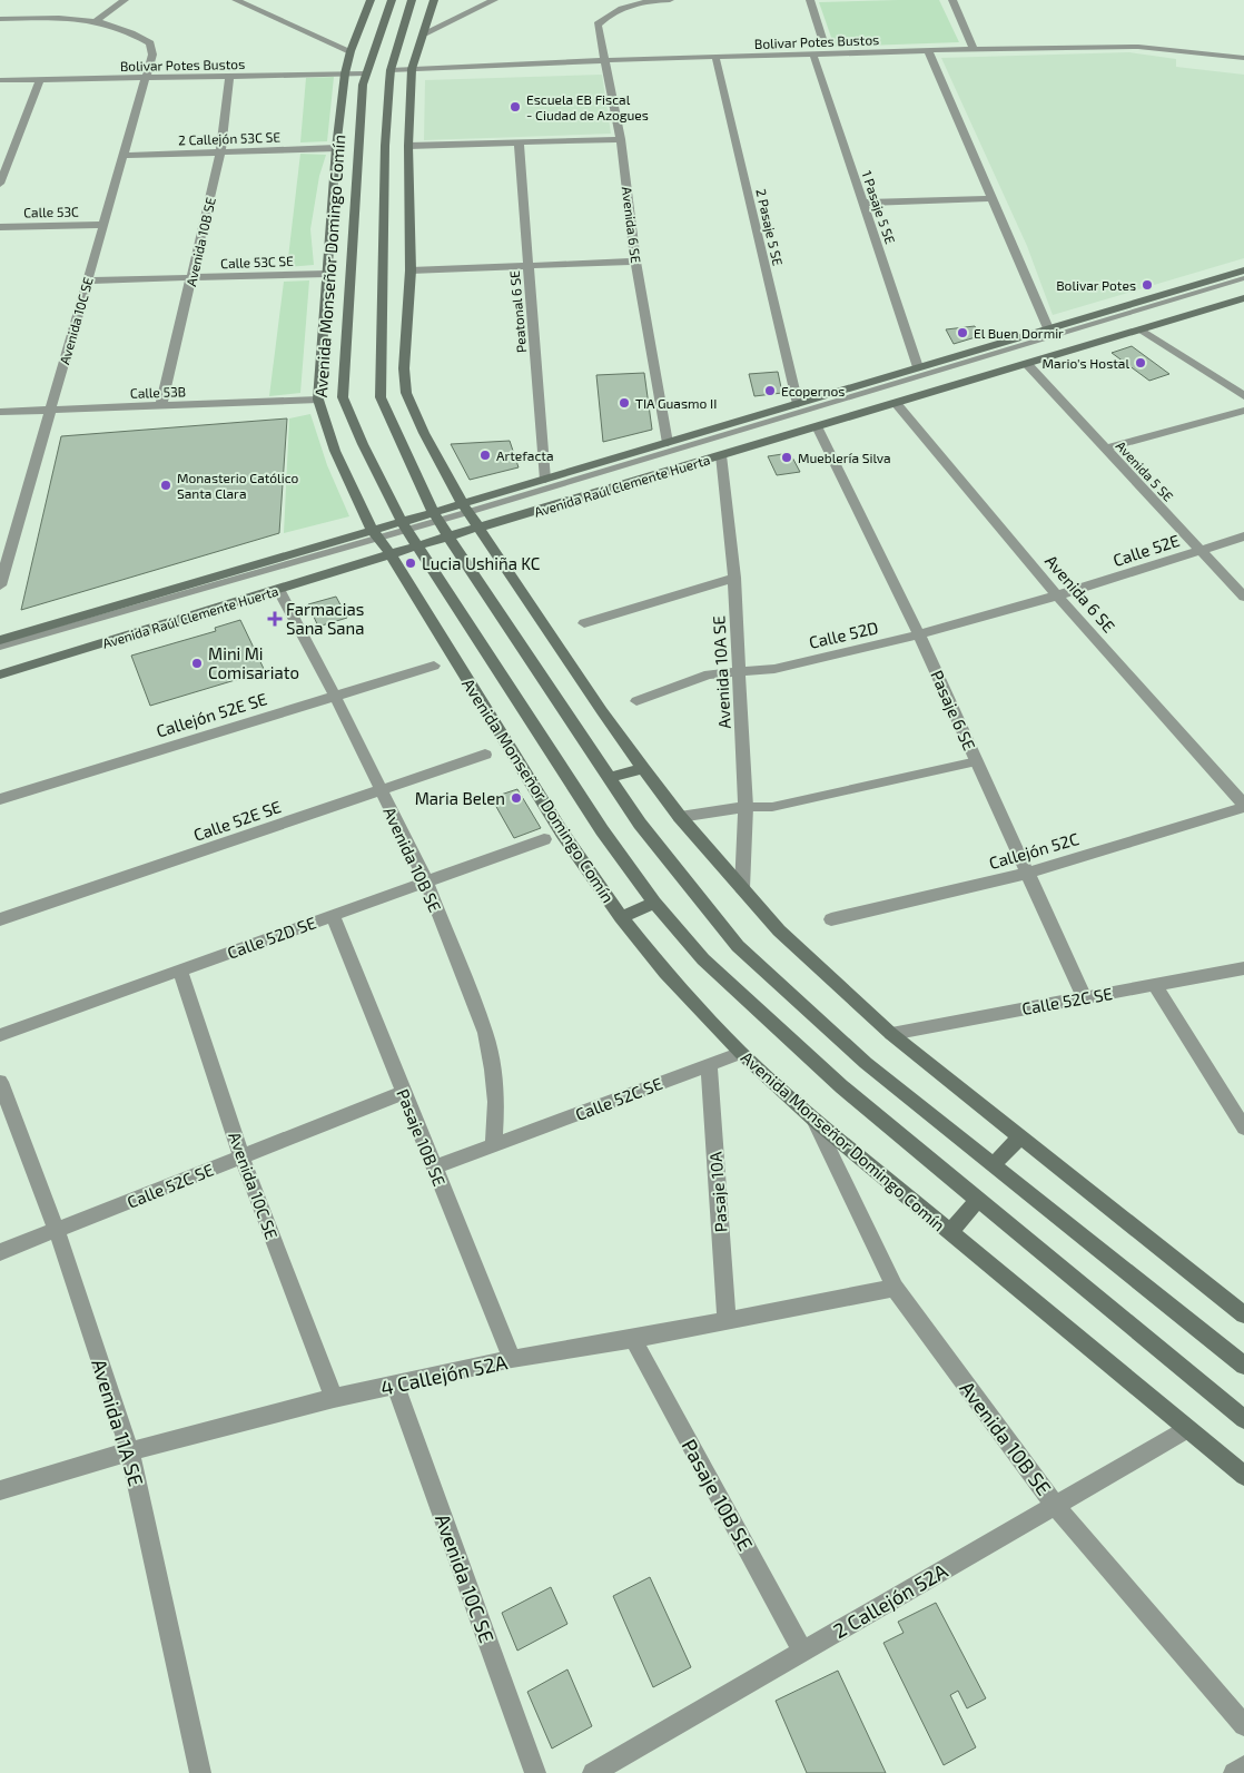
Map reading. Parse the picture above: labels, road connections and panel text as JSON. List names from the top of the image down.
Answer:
{
  "streets": {
    "main road": ["Avenida Monseñor Domingo Comín", "Avenida Raúl Clemente Huerta"],
    "street": [
      "Bolivar Potes Bustos",
      "2 Callejón 53C SE",
      "1 Pasaje 5 SE",
      "Calle 53C",
      "Avenida 6 SE",
      "2 Pasaje 5 SE",
      "Avenida 10B SE",
      "Calle 53C SE",
      "Peatonal 6 SE",
      "Avenida 10C SE",
      "Calle 53B",
      "Avenida 5 SE",
      "Calle 52E",
      "Calle 52D",
      "Avenida 10A SE",
      "Pasaje 6 SE",
      "Callejón 52E SE",
      "Calle 52E SE",
      "Callejón 52C",
      "Calle 52D SE",
      "Calle 52C SE",
      "Pasaje 10B SE",
      "Pasaje 10A",
      "4 Callejón 52A",
      "Avenida 11A SE",
      "2 Callejón 52A"
    ]
  },
  "crossings": [
    ["Bolivar Potes Bustos", "1 Pasaje 5 SE"],
    ["Bolivar Potes Bustos", "Avenida 6 SE"],
    ["Bolivar Potes Bustos", "2 Pasaje 5 SE"],
    ["Bolivar Potes Bustos", "Avenida 10B SE"],
    ["Bolivar Potes Bustos", "Avenida Monseñor Domingo Comín"],
    ["Bolivar Potes Bustos", "Avenida 10C SE"],
    ["2 Callejón 53C SE", "Avenida 10B SE"],
    ["2 Callejón 53C SE", "Avenida Monseñor Domingo Comín"],
    ["2 Callejón 53C SE", "Avenida 10C SE"],
    ["1 Pasaje 5 SE", "Avenida Raúl Clemente Huerta"],
    ["Calle 53C", "Avenida 10C SE"],
    ["Avenida 6 SE", "Avenida Raúl Clemente Huerta"],
    ["Avenida 6 SE", "Calle 52E"],
    ["Avenida 6 SE", "Calle 52D"],
    ["Avenida 6 SE", "Callejón 52C"],
    ["2 Pasaje 5 SE", "Avenida Raúl Clemente Huerta"],
    ["Avenida 10B SE", "Calle 53C SE"],
    ["Avenida 10B SE", "Avenida Monseñor Domingo Comín"],
    ["Avenida 10B SE", "Calle 53B"],
    ["Avenida 10B SE", "Avenida Raúl Clemente Huerta"],
    ["Avenida 10B SE", "Callejón 52E SE"],
    ["Avenida 10B SE", "Calle 52E SE"],
    ["Avenida 10B SE", "Calle 52D SE"],
    ["Avenida 10B SE", "Calle 52C SE"],
    ["Avenida 10B SE", "4 Callejón 52A"],
    ["Avenida 10B SE", "2 Callejón 52A"],
    ["Calle 53C SE", "Avenida Monseñor Domingo Comín"],
    ["Calle 53C SE", "Avenida 10C SE"],
    ["Avenida Monseñor Domingo Comín", "Calle 53B"],
    ["Avenida Monseñor Domingo Comín", "Avenida Raúl Clemente Huerta"],
    ["Avenida Monseñor Domingo Comín", "Calle 52C SE"],
    ["Avenida Monseñor Domingo Comín", "2 Callejón 52A"],
    ["Peatonal 6 SE", "Avenida Raúl Clemente Huerta"],
    ["Avenida 10C SE", "Calle 53B"],
    ["Avenida 10C SE", "Calle 52D SE"],
    ["Avenida 10C SE", "Calle 52C SE"],
    ["Avenida 10C SE", "4 Callejón 52A"],
    ["Avenida 5 SE", "Avenida Raúl Clemente Huerta"],
    ["Avenida 5 SE", "Calle 52E"],
    ["Avenida Raúl Clemente Huerta", "Avenida 10A SE"],
    ["Avenida Raúl Clemente Huerta", "Pasaje 6 SE"],
    ["Calle 52E", "Calle 52D"],
    ["Calle 52D", "Avenida 10A SE"],
    ["Calle 52D", "Pasaje 6 SE"],
    ["Pasaje 6 SE", "Callejón 52C"],
    ["Pasaje 6 SE", "Calle 52C SE"],
    ["Calle 52D SE", "Pasaje 10B SE"],
    ["Calle 52C SE", "Pasaje 10B SE"],
    ["Calle 52C SE", "Pasaje 10A"],
    ["Calle 52C SE", "Avenida 11A SE"],
    ["Pasaje 10B SE", "4 Callejón 52A"],
    ["Pasaje 10B SE", "2 Callejón 52A"],
    ["Pasaje 10A", "4 Callejón 52A"],
    ["4 Callejón 52A", "Avenida 11A SE"]
  ],
  "places": {
    "other": [
      "Escuela EB Fiscal - Ciudad de Azogues",
      "Bolivar Potes",
      "El Buen Dormir",
      "Mario's Hostal",
      "Ecopernos",
      "TIA Guasmo II",
      "Artefacta",
      "Mueblería Silva",
      "Monasterio Católico Santa Clara",
      "Lucia Ushiña KC",
      "Mini Mi Comisariato",
      "Maria Belen"
    ],
    "health": ["Farmacias Sana Sana"]
  }
}
